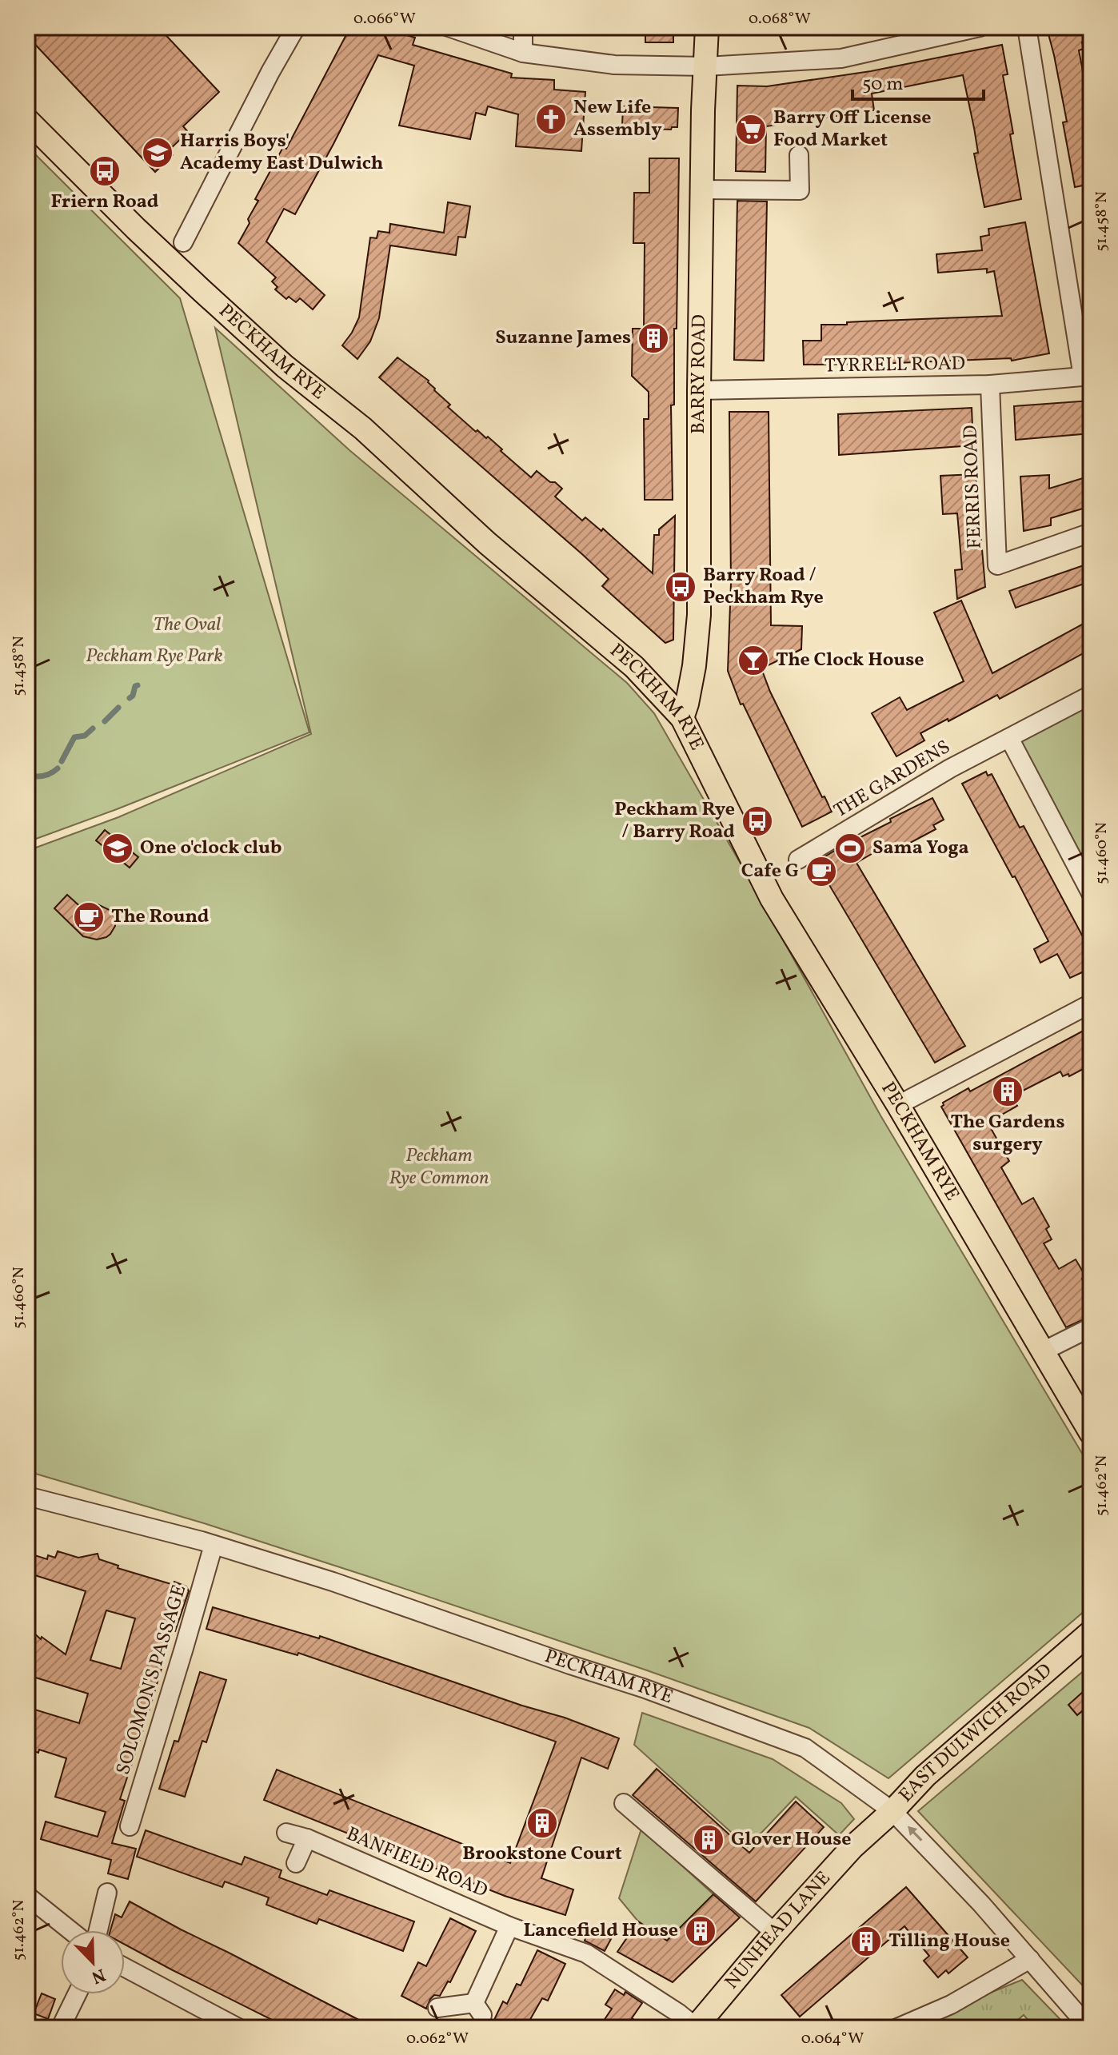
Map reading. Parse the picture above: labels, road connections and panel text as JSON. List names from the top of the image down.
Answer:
{
  "streets": {
    "main road": [
      "PECKHAM RYE",
      "BARRY ROAD",
      "EAST DULWICH ROAD",
      "NUNHEAD LANE"
    ],
    "street": [
      "TYRRELL ROAD",
      "FERRIS ROAD",
      "THE GARDENS",
      "SOLOMON'S PASSAGE",
      "BANFIELD ROAD"
    ]
  },
  "crossings": [
    ["PECKHAM RYE", "BARRY ROAD"],
    ["PECKHAM RYE", "SOLOMON'S PASSAGE"],
    ["PECKHAM RYE", "EAST DULWICH ROAD"],
    ["PECKHAM RYE", "NUNHEAD LANE"],
    ["TYRRELL ROAD", "BARRY ROAD"],
    ["TYRRELL ROAD", "FERRIS ROAD"],
    ["EAST DULWICH ROAD", "NUNHEAD LANE"],
    ["BANFIELD ROAD", "NUNHEAD LANE"]
  ],
  "parks": ["The Oval", "Peckham Rye Park", "Peckham Rye Common"],
  "places": {
    "church": ["New Life Assembly"],
    "supermarket": ["Barry Off License Food Market"],
    "school or university": ["Harris Boys' Academy East Dulwich", "One o'clock club"],
    "bus stop": ["Friern Road", "Barry Road / Peckham Rye", "Peckham Rye / Barry Road"],
    "building": [
      "Suzanne James",
      "The Gardens surgery",
      "Brookstone Court",
      "Glover House",
      "Lancefield House",
      "Tilling House"
    ],
    "bar": ["The Clock House"],
    "sports": ["Sama Yoga"],
    "cafe": ["Cafe G", "The Round"]
  },
  "scale_bar": "50 m",
  "north": "bottom right",
  "coordinates": [
    "0.066°W",
    "0.068°W",
    "51.458°N",
    "51.460°N",
    "51.462°N",
    "0.062°W",
    "0.064°W"
  ]
}
